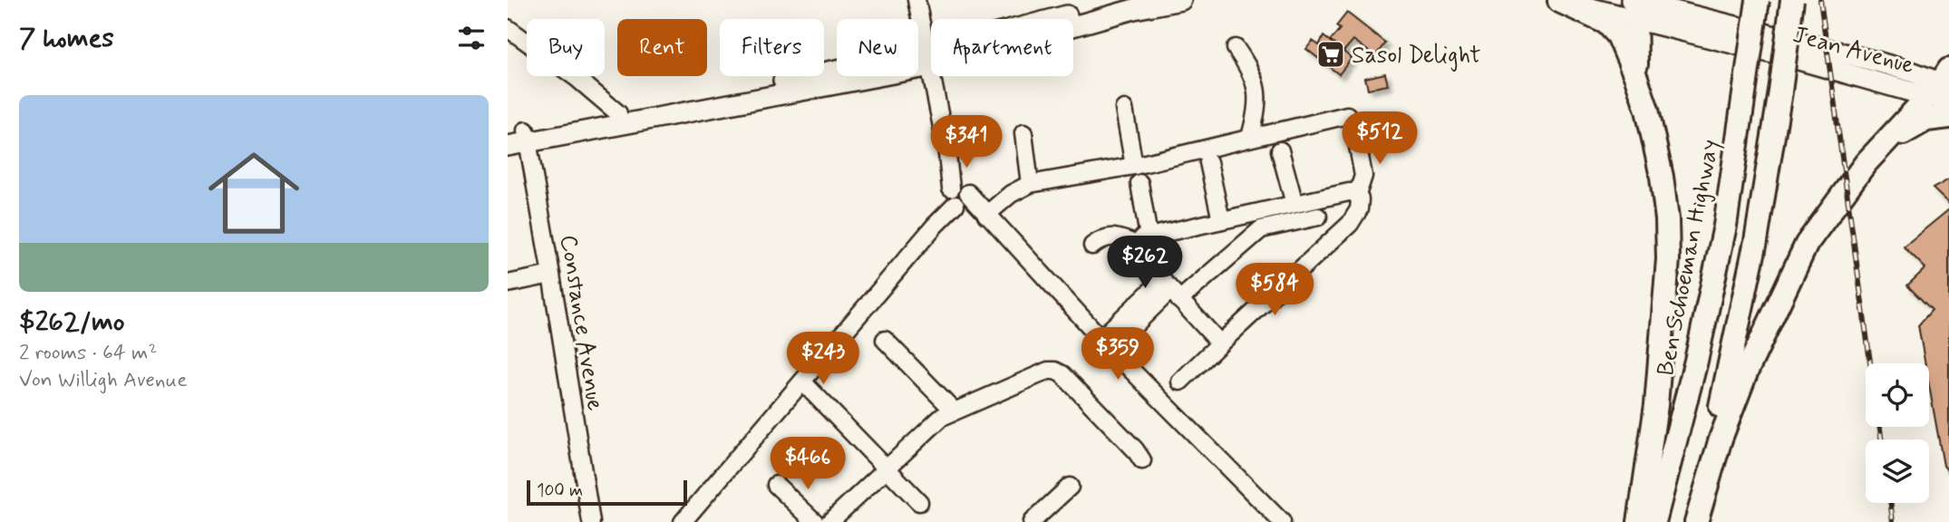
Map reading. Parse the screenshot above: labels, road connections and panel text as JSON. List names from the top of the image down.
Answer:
{
  "streets": {
    "highway": ["Ben Schoeman Highway"],
    "main road": ["Jean Avenue"],
    "street": ["Constance Avenue"]
  },
  "places": {
    "supermarket": ["Sasol Delight"]
  },
  "scale_bar": "100 m",
  "page": {
    "heading": "7 homes",
    "chip": [
      "Buy",
      "Rent",
      "Filters",
      "New",
      "Apartment"
    ],
    "list": [
      {
        "name": "$262/mo",
        "note": "2 rooms · 64 m² · Von Willigh Avenue"
      }
    ],
    "price": [
      "$512",
      "$341",
      "$262",
      "$584",
      "$359",
      "$243",
      "$466"
    ],
    "scale": "100 m"
  }
}
